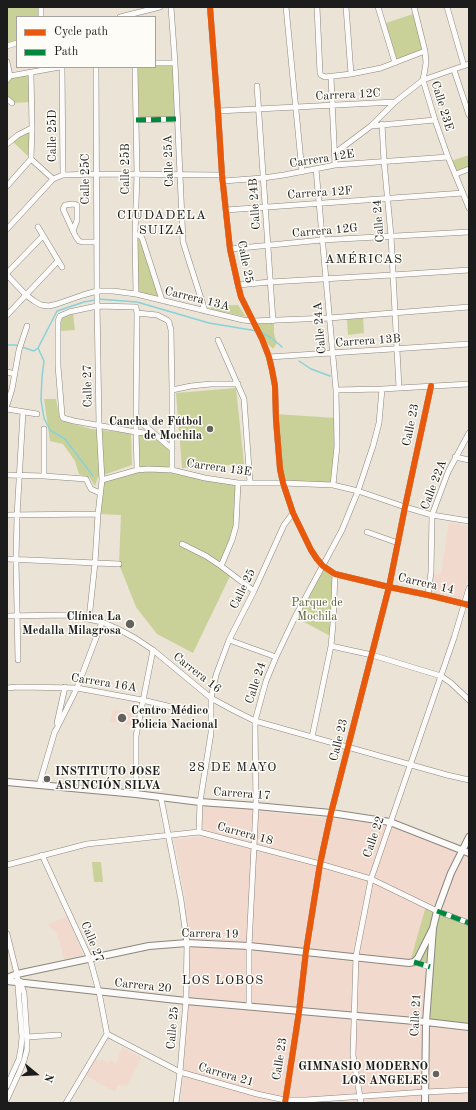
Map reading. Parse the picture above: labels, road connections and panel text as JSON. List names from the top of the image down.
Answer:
{
  "streets": {
    "main road": [
      "Carrera 17",
      "Carrera 19",
      "Carrera 20",
      "Calle 21"
    ],
    "street": [
      "Carrera 12C",
      "Calle 23E",
      "Calle 25D",
      "Carrera 12E",
      "Calle 25A",
      "Calle 25B",
      "Calle 25C",
      "Carrera 12F",
      "Calle 24B",
      "Calle 24",
      "Carrera 12G",
      "Calle 25",
      "Carrera 13A",
      "Calle 24A",
      "Carrera 13B",
      "Calle 27",
      "Calle 23",
      "Carrera 13E",
      "Calle 22A",
      "Carrera 14",
      "Carrera 16",
      "Carrera 16A",
      "Carrera 18",
      "Calle 22",
      "Carrera 21"
    ]
  },
  "crossings": [
    ["Carrera 12C", "Calle 23E"],
    ["Carrera 12C", "Calle 24B"],
    ["Carrera 12C", "Calle 25"],
    ["Calle 23E", "Carrera 12E"],
    ["Calle 23E", "Carrera 12F"],
    ["Calle 25D", "Carrera 12E"],
    ["Carrera 12E", "Calle 25A"],
    ["Carrera 12E", "Calle 25B"],
    ["Carrera 12E", "Calle 25C"],
    ["Carrera 12E", "Calle 24B"],
    ["Carrera 12E", "Calle 24"],
    ["Carrera 12E", "Calle 25"],
    ["Carrera 12E", "Calle 24A"],
    ["Calle 25A", "Carrera 13A"],
    ["Calle 25B", "Carrera 13A"],
    ["Calle 25C", "Carrera 13A"],
    ["Calle 25C", "Calle 27"],
    ["Carrera 12F", "Calle 24B"],
    ["Carrera 12F", "Calle 24"],
    ["Carrera 12F", "Calle 25"],
    ["Carrera 12F", "Calle 24A"],
    ["Calle 24B", "Carrera 12G"],
    ["Calle 24B", "Carrera 13A"],
    ["Calle 24", "Carrera 12G"],
    ["Calle 24", "Carrera 13A"],
    ["Calle 24", "Carrera 13B"],
    ["Calle 24", "Carrera 13E"],
    ["Calle 24", "Carrera 14"],
    ["Calle 24", "Carrera 16"],
    ["Calle 24", "Carrera 17"],
    ["Calle 24", "Carrera 18"],
    ["Calle 24", "Carrera 19"],
    ["Calle 24", "Carrera 20"],
    ["Carrera 12G", "Calle 25"],
    ["Carrera 12G", "Calle 24A"],
    ["Calle 25", "Carrera 13A"],
    ["Calle 25", "Carrera 13B"],
    ["Calle 25", "Carrera 13E"],
    ["Calle 25", "Carrera 14"],
    ["Calle 25", "Carrera 16"],
    ["Calle 25", "Carrera 17"],
    ["Calle 25", "Carrera 18"],
    ["Calle 25", "Carrera 19"],
    ["Calle 25", "Carrera 20"],
    ["Calle 25", "Carrera 21"],
    ["Carrera 13A", "Calle 24A"],
    ["Carrera 13A", "Calle 27"],
    ["Calle 24A", "Carrera 13B"],
    ["Calle 24A", "Carrera 13E"],
    ["Calle 27", "Carrera 13E"],
    ["Calle 27", "Carrera 18"],
    ["Calle 27", "Carrera 19"],
    ["Calle 27", "Carrera 20"],
    ["Calle 27", "Carrera 21"],
    ["Calle 23", "Carrera 13E"],
    ["Calle 23", "Carrera 14"],
    ["Calle 23", "Carrera 16"],
    ["Calle 23", "Carrera 17"],
    ["Calle 23", "Carrera 18"],
    ["Calle 23", "Carrera 19"],
    ["Calle 23", "Carrera 20"],
    ["Calle 23", "Carrera 21"],
    ["Carrera 13E", "Calle 22A"],
    ["Calle 22A", "Carrera 14"],
    ["Carrera 14", "Calle 22"],
    ["Carrera 16", "Calle 22"],
    ["Carrera 17", "Calle 22"],
    ["Carrera 17", "Calle 21"],
    ["Carrera 18", "Calle 22"],
    ["Carrera 18", "Calle 21"],
    ["Calle 22", "Carrera 19"],
    ["Calle 22", "Carrera 20"],
    ["Calle 22", "Carrera 21"],
    ["Carrera 19", "Calle 21"],
    ["Carrera 20", "Calle 21"],
    ["Calle 21", "Carrera 21"]
  ],
  "districts": [
    "CIUDADELA SUIZA",
    "AMÉRICAS",
    "28 DE MAYO",
    "LOS LOBOS"
  ],
  "parks": ["Parque de Mochila"],
  "places": [
    "Cancha de Fútbol de Mochila",
    "Clínica La Medalla Milagrosa",
    "Centro Médico Policia Nacional",
    "INSTITUTO JOSE ASUNCIÓN SILVA",
    "GIMNASIO MODERNO LOS ANGELES"
  ],
  "legend": ["Cycle path", "Path"],
  "north": "right"
}
